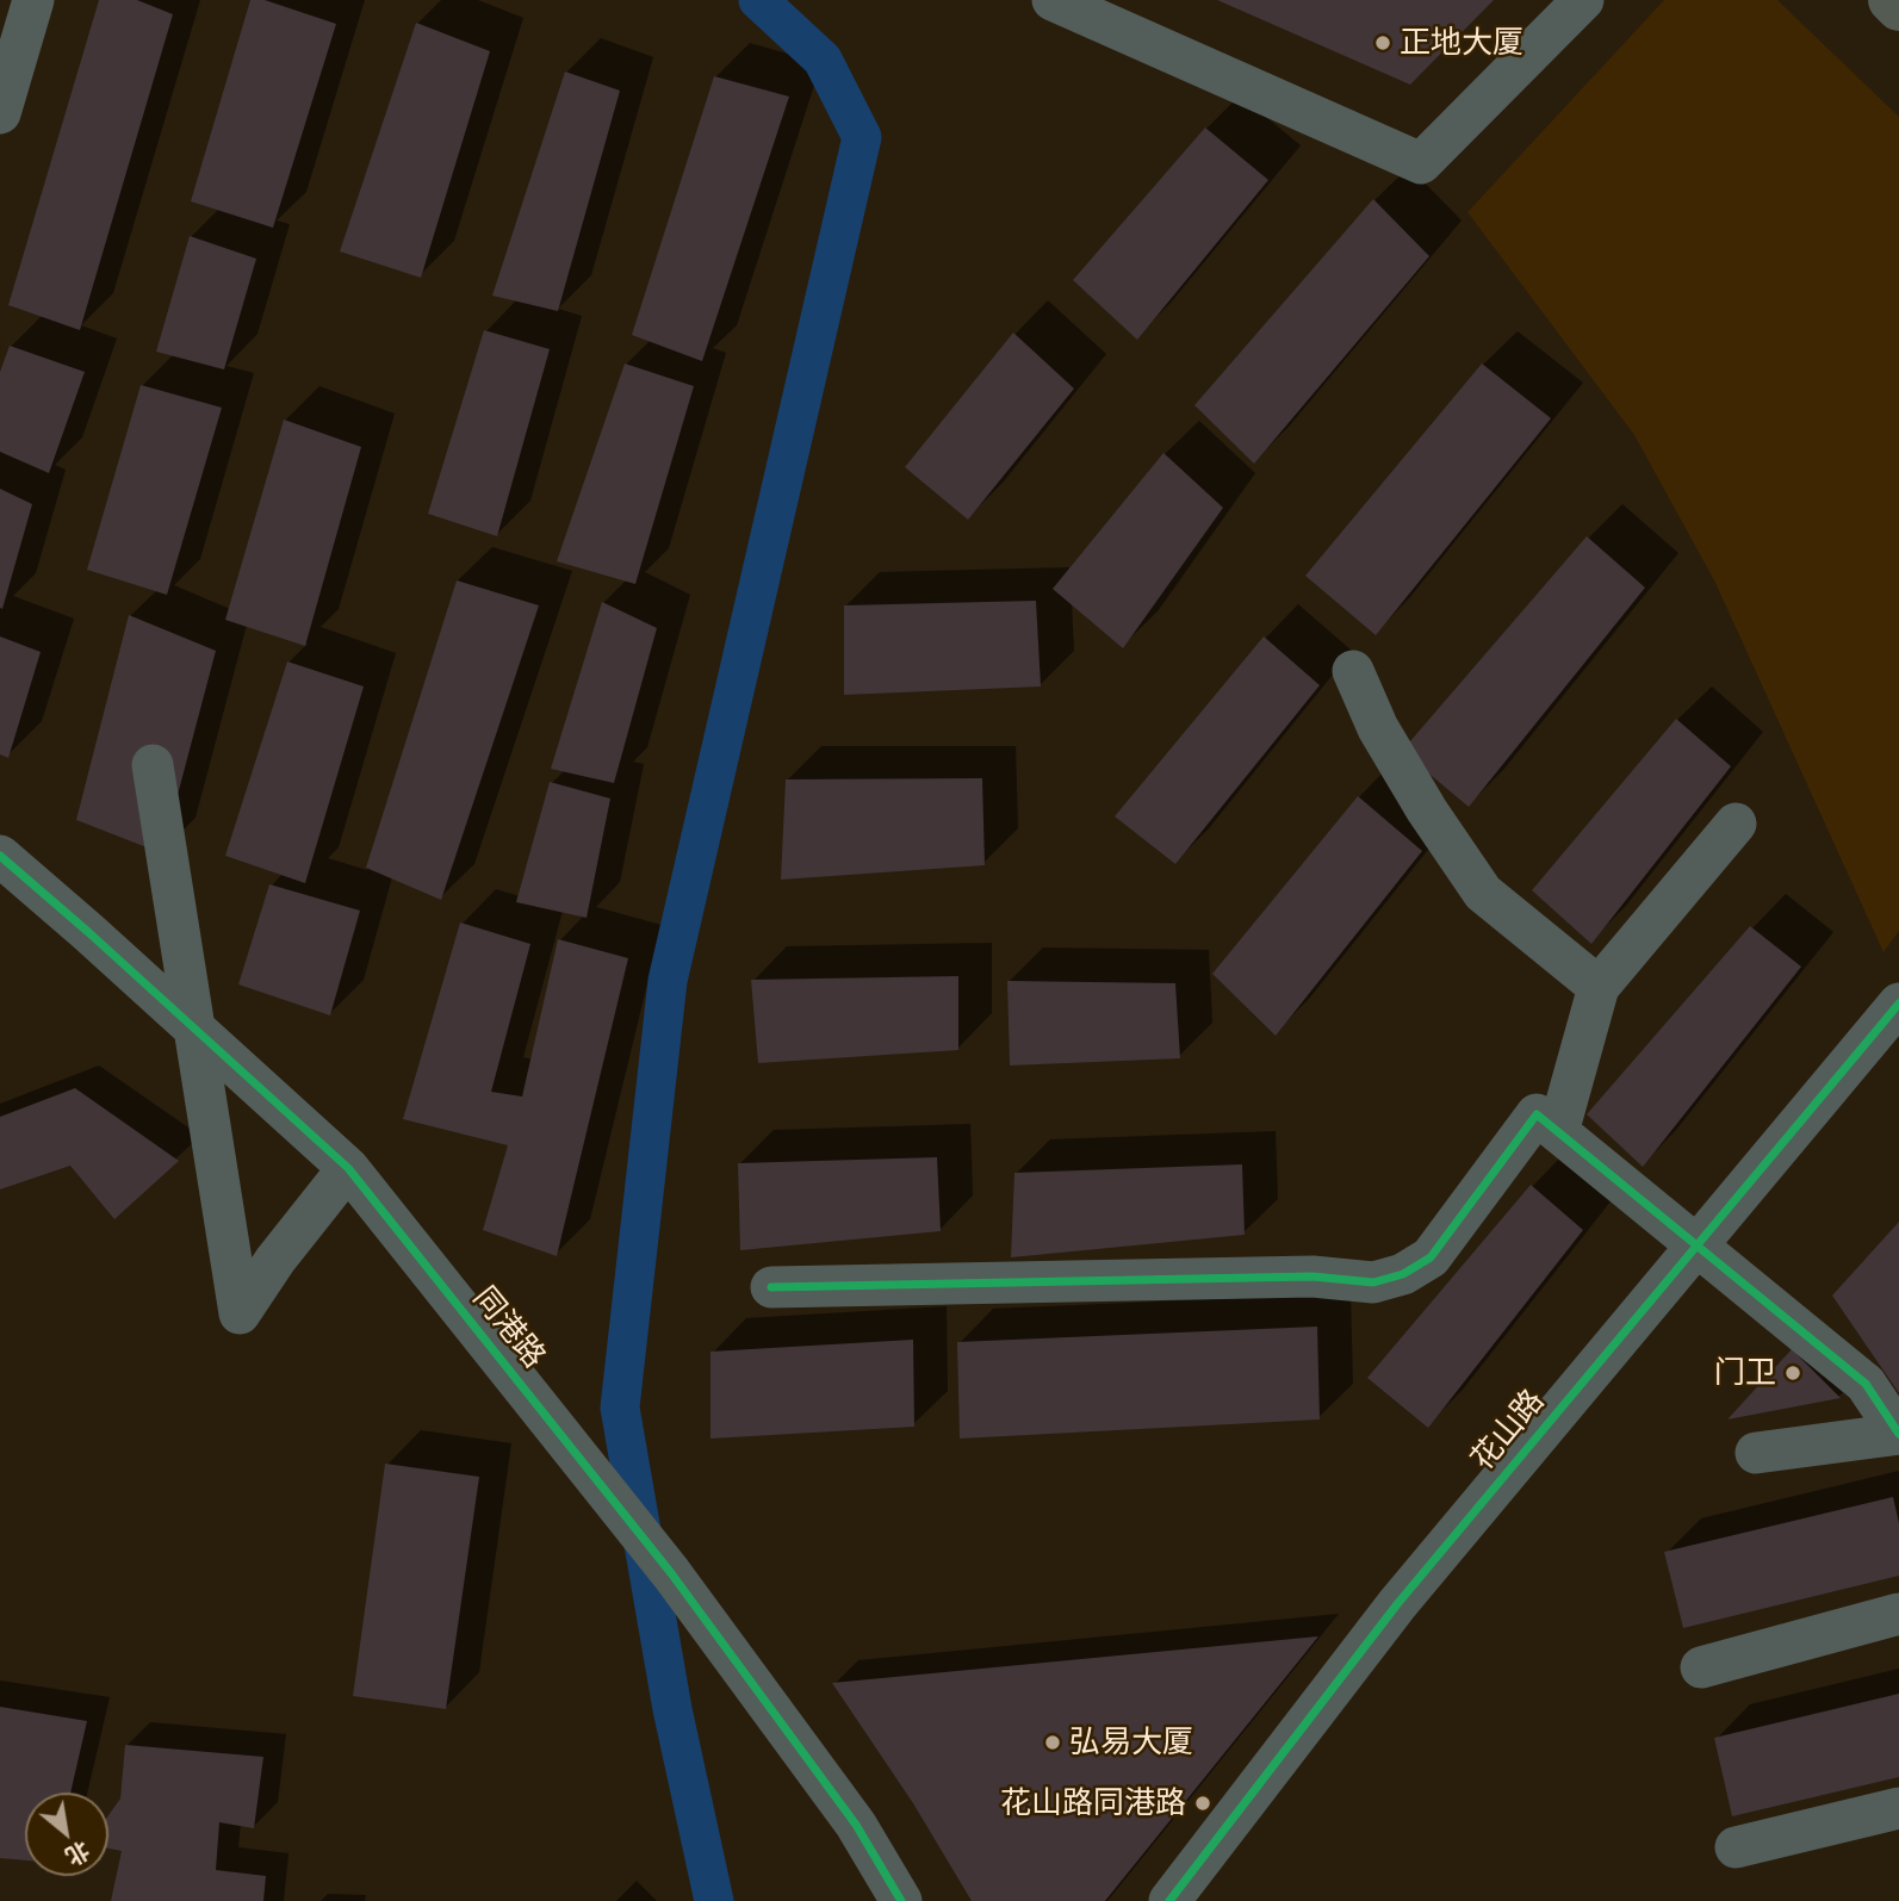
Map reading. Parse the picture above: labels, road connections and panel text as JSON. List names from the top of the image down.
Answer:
{
  "streets": {
    "street": ["同港路", "花山路"]
  },
  "places": [
    "正地大厦",
    "门卫",
    "弘易大厦",
    "花山路同港路"
  ],
  "north": "bottom right"
}
